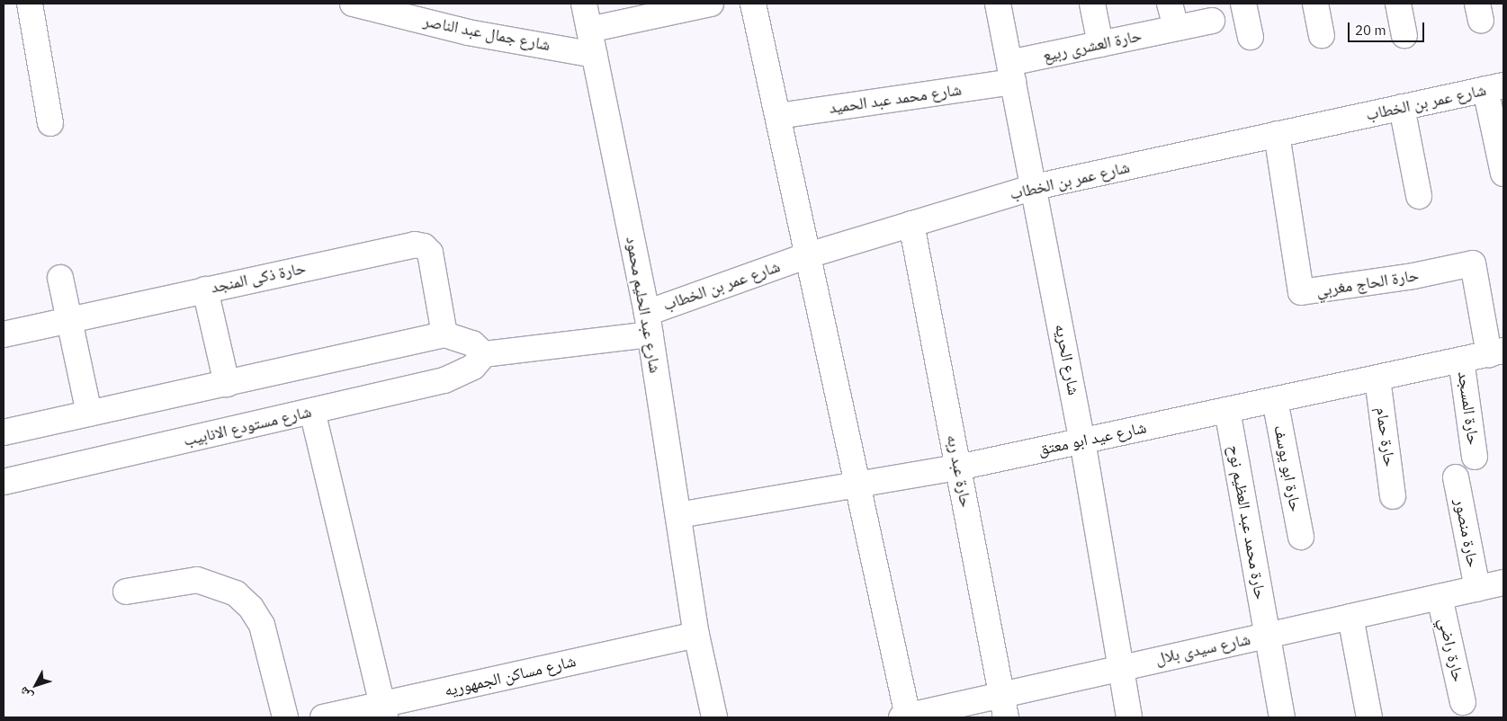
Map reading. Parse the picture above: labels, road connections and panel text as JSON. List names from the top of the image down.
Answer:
{
  "streets": {
    "street": [
      "شارع جمال عبد الناصر",
      "حارة العشرى ربيع",
      "شارع محمد عبد الحميد",
      "شارع عمر بن الخطاب",
      "حارة ذكى المنجد",
      "حارة الحاج مغربي",
      "شارع عبد الحليم محمود",
      "شارع الحريه",
      "حارة المسجد",
      "شارع مستودع الانابيب",
      "حارة حمام",
      "شارع عيد ابو معتق",
      "حارة ابو يوسف",
      "حارة عبد ربه",
      "حارة محمد عبد العظيم نوح",
      "حارة منصور",
      "شارع سيدى بلال",
      "حارة راضي",
      "شارع مساكن الجمهوريه"
    ]
  },
  "crossings": [
    ["شارع جمال عبد الناصر", "شارع عبد الحليم محمود"],
    ["حارة العشرى ربيع", "شارع محمد عبد الحميد"],
    ["حارة العشرى ربيع", "شارع الحريه"],
    ["شارع محمد عبد الحميد", "شارع الحريه"],
    ["شارع عمر بن الخطاب", "حارة الحاج مغربي"],
    ["شارع عمر بن الخطاب", "شارع عبد الحليم محمود"],
    ["شارع عمر بن الخطاب", "شارع الحريه"],
    ["شارع عمر بن الخطاب", "حارة عبد ربه"],
    ["حارة الحاج مغربي", "شارع عيد ابو معتق"],
    ["شارع عبد الحليم محمود", "شارع عيد ابو معتق"],
    ["شارع عبد الحليم محمود", "شارع مساكن الجمهوريه"],
    ["شارع الحريه", "شارع عيد ابو معتق"],
    ["شارع الحريه", "شارع سيدى بلال"],
    ["حارة المسجد", "شارع عيد ابو معتق"],
    ["حارة حمام", "شارع عيد ابو معتق"],
    ["شارع عيد ابو معتق", "حارة ابو يوسف"],
    ["شارع عيد ابو معتق", "حارة عبد ربه"],
    ["شارع عيد ابو معتق", "حارة محمد عبد العظيم نوح"],
    ["حارة عبد ربه", "شارع سيدى بلال"],
    ["حارة محمد عبد العظيم نوح", "شارع سيدى بلال"],
    ["حارة منصور", "شارع سيدى بلال"],
    ["شارع سيدى بلال", "حارة راضي"]
  ],
  "scale_bar": "20 m",
  "north": "bottom left"
}
